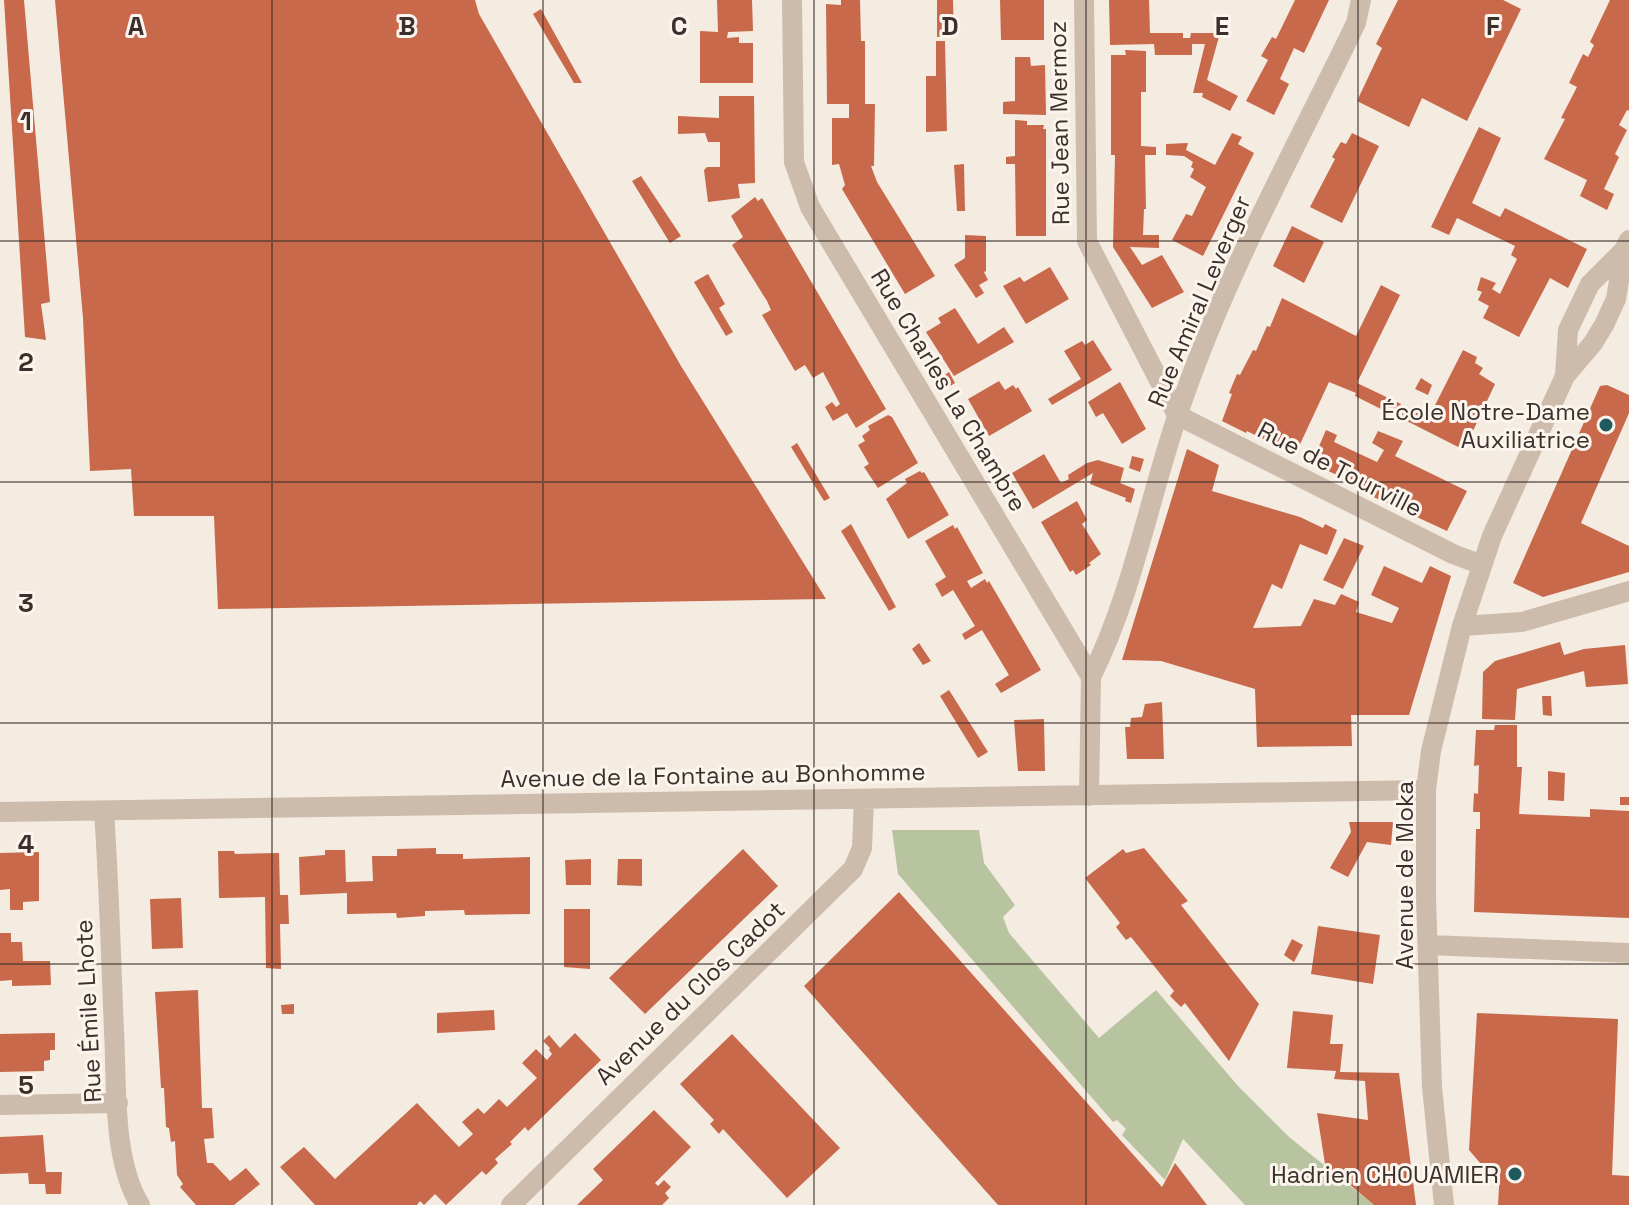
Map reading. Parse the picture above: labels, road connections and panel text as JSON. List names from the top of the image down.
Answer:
{
  "streets": {
    "street": [
      "Rue Jean Mermoz",
      "Rue Amiral Leverger",
      "Rue Charles La Chambre",
      "Rue de Tourville",
      "Avenue de la Fontaine au Bonhomme",
      "Avenue de Moka",
      "Avenue du Clos Cadot",
      "Rue Émile Lhote"
    ]
  },
  "crossings": [
    ["Rue Jean Mermoz", "Rue Amiral Leverger"],
    ["Rue Jean Mermoz", "Rue de Tourville"],
    ["Rue Amiral Leverger", "Rue Charles La Chambre"],
    ["Rue Amiral Leverger", "Rue de Tourville"],
    ["Rue de Tourville", "Avenue de Moka"],
    ["Avenue de la Fontaine au Bonhomme", "Avenue de Moka"],
    ["Avenue de la Fontaine au Bonhomme", "Avenue du Clos Cadot"],
    ["Avenue de la Fontaine au Bonhomme", "Rue Émile Lhote"]
  ],
  "places": ["École Notre-Dame Auxiliatrice", "Hadrien CHOUAMIER"],
  "grid": {
    "columns": [
      "A",
      "B",
      "C",
      "D",
      "E",
      "F"
    ],
    "rows": [
      "1",
      "2",
      "3",
      "4",
      "5"
    ]
  }
}
